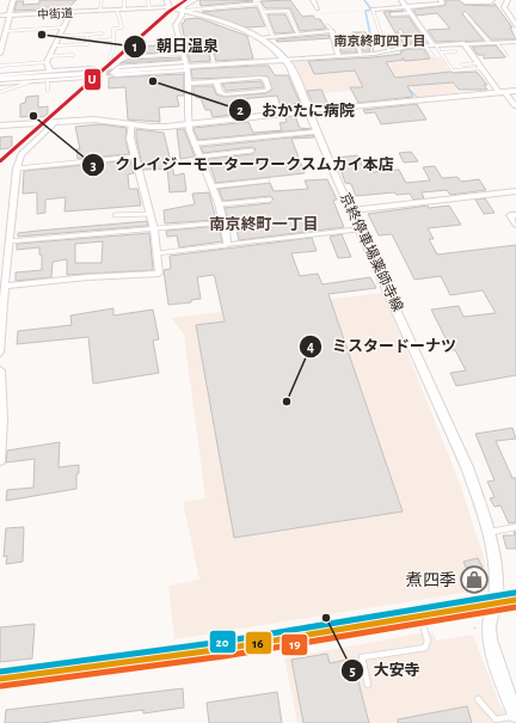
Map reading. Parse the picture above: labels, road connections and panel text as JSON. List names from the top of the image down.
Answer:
{
  "streets": {
    "main road": ["京終停車場薬師寺線"],
    "street": ["中街道"]
  },
  "crossings": [
    ["中街道", "京終停車場薬師寺線"]
  ],
  "districts": ["南京終町四丁目", "南京終町一丁目"],
  "places": {
    "other": [
      "朝日温泉",
      "おかたに病院",
      "クレイジーモーターワークスムカイ本店",
      "ミスタードーナツ",
      "大安寺"
    ],
    "shop": ["煮四季"]
  },
  "lines": [
    "transit line U",
    "transit line 20",
    "transit line 16",
    "transit line 19"
  ]
}
